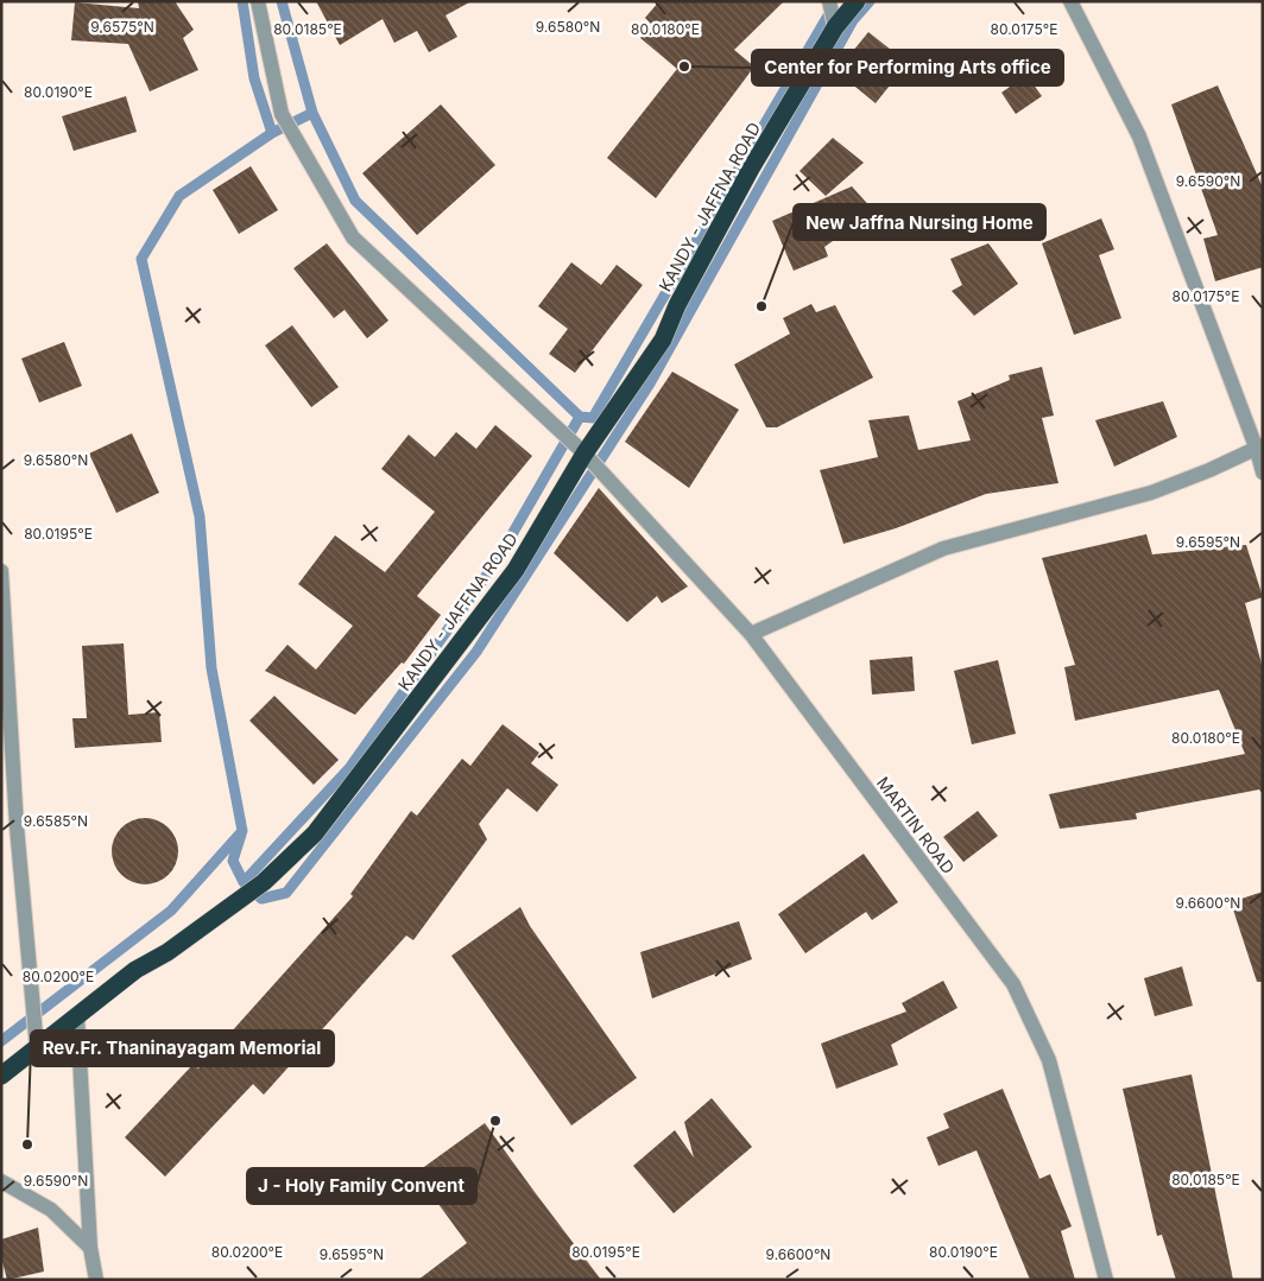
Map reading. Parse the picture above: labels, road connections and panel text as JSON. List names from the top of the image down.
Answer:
{
  "streets": {
    "highway": ["KANDY - JAFFNA ROAD"],
    "street": ["MARTIN ROAD"]
  },
  "crossings": [
    ["KANDY - JAFFNA ROAD", "MARTIN ROAD"]
  ],
  "places": [
    "Center for Performing Arts office",
    "New Jaffna Nursing Home",
    "J - Holy Family Convent",
    "Rev.Fr. Thaninayagam Memorial"
  ],
  "coordinates": [
    "9.6575°N",
    "9.6580°N",
    "80.0180°E",
    "80.0175°E",
    "80.0185°E",
    "80.0190°E",
    "9.6590°N",
    "80.0195°E",
    "9.6595°N",
    "9.6585°N",
    "9.6600°N",
    "80.0200°E"
  ]
}
